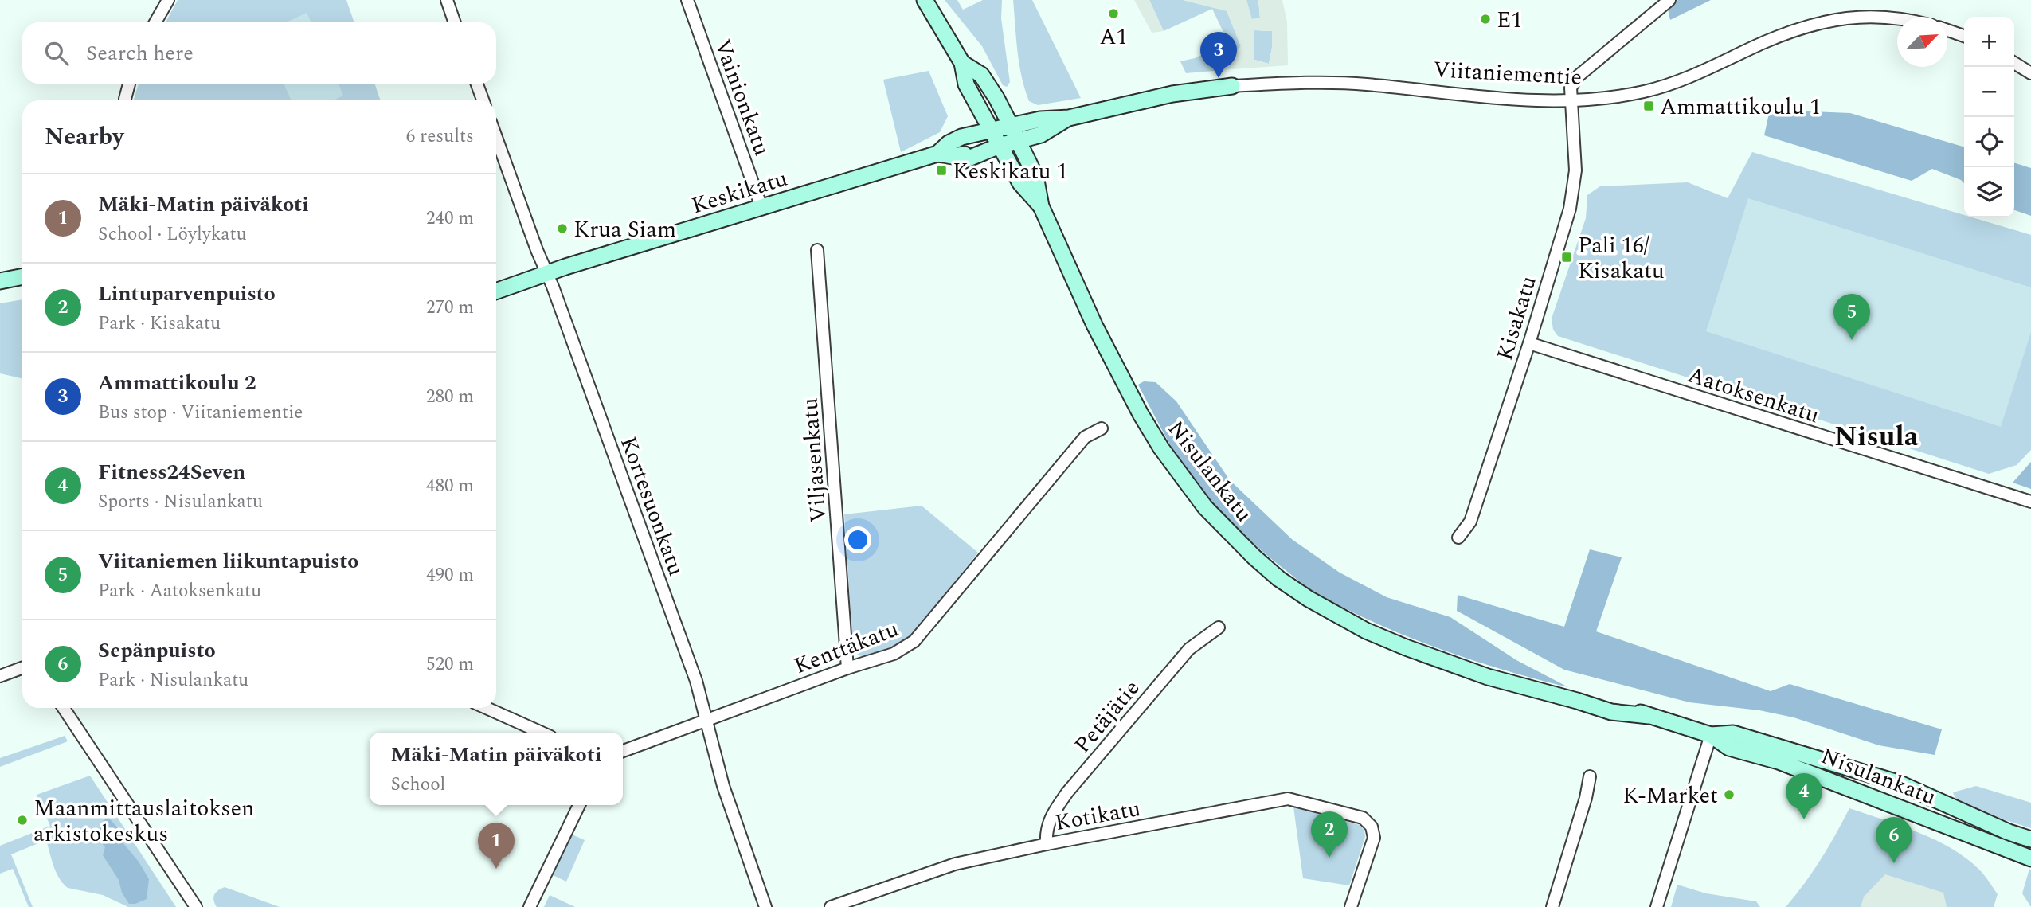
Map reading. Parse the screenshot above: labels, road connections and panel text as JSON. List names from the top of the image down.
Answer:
{
  "streets": {
    "main road": ["Viitaniementie", "Keskikatu", "Nisulankatu"],
    "street": [
      "Vainionkatu",
      "Kisakatu",
      "Aatoksenkatu",
      "Viljasenkatu",
      "Kortesuonkatu",
      "Kenttäkatu",
      "Petäjätie",
      "Kotikatu"
    ]
  },
  "crossings": [
    ["Viitaniementie", "Keskikatu"],
    ["Viitaniementie", "Kisakatu"],
    ["Viitaniementie", "Nisulankatu"],
    ["Vainionkatu", "Keskikatu"],
    ["Keskikatu", "Nisulankatu"],
    ["Keskikatu", "Kortesuonkatu"],
    ["Kisakatu", "Aatoksenkatu"],
    ["Viljasenkatu", "Kenttäkatu"],
    ["Kortesuonkatu", "Kenttäkatu"],
    ["Petäjätie", "Kotikatu"]
  ],
  "districts": ["Nisula"],
  "places": {
    "other": [
      "A1",
      "E1",
      "Krua Siam",
      "K-Market",
      "Maanmittauslaitoksen arkistokeskus"
    ],
    "transit": ["Ammattikoulu 1", "Keskikatu 1", "Pali 16/ Kisakatu"]
  },
  "north": "top right",
  "page": {
    "map_buttons": ["+", "−"],
    "search": "Search here",
    "pins": [
      "3",
      "5",
      "4",
      "2",
      "6",
      "1"
    ],
    "heading": ["Nearby", "6 results"],
    "list": [
      {
        "mark": "1",
        "name": "Mäki-Matin päiväkoti",
        "note": "School · Löylykatu",
        "value": "240 m"
      },
      {
        "mark": "2",
        "name": "Lintuparvenpuisto",
        "note": "Park · Kisakatu",
        "value": "270 m"
      },
      {
        "mark": "3",
        "name": "Ammattikoulu 2",
        "note": "Bus stop · Viitaniementie",
        "value": "280 m"
      },
      {
        "mark": "4",
        "name": "Fitness24Seven",
        "note": "Sports · Nisulankatu",
        "value": "480 m"
      },
      {
        "mark": "5",
        "name": "Viitaniemen liikuntapuisto",
        "note": "Park · Aatoksenkatu",
        "value": "490 m"
      },
      {
        "mark": "6",
        "name": "Sepänpuisto",
        "note": "Park · Nisulankatu",
        "value": "520 m"
      }
    ],
    "popup": ["Mäki-Matin päiväkoti", "School"]
  }
}
